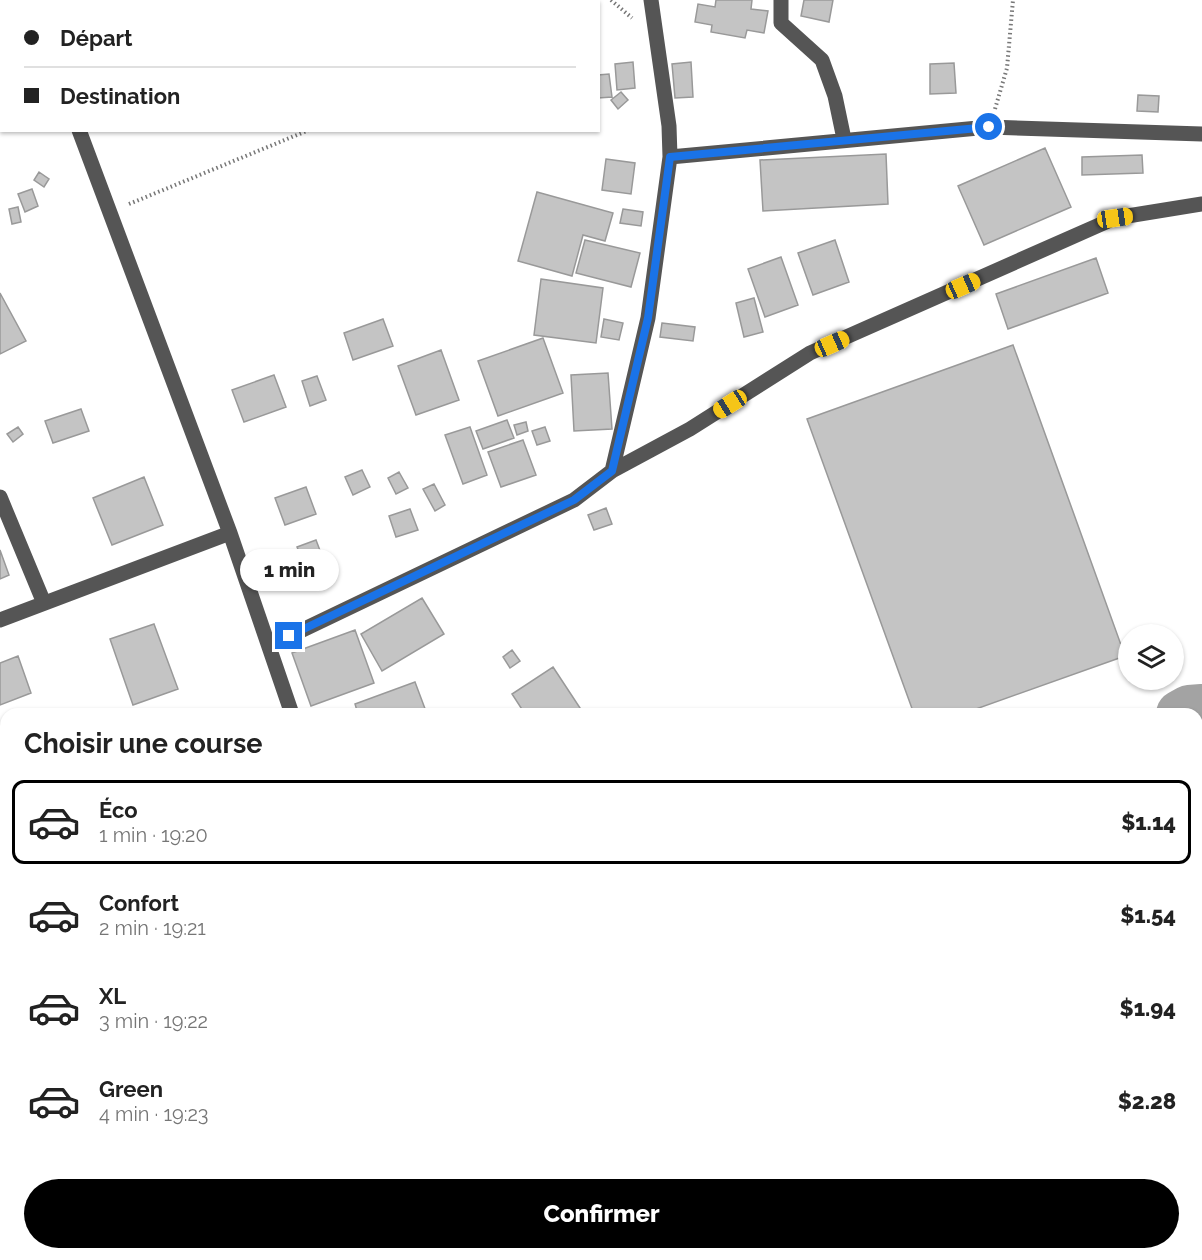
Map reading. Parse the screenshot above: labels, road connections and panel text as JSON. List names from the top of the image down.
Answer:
{
  "page": {
    "banner": ["Départ", "Destination"],
    "bubble": "1 min",
    "heading": "Choisir une course",
    "list": [
      {
        "name": "Éco",
        "note": "1 min · 19:20",
        "value": "$1.14"
      },
      {
        "name": "Confort",
        "note": "2 min · 19:21",
        "value": "$1.54"
      },
      {
        "name": "XL",
        "note": "3 min · 19:22",
        "value": "$1.94"
      },
      {
        "name": "Green",
        "note": "4 min · 19:23",
        "value": "$2.28"
      }
    ],
    "buttons": "Confirmer"
  }
}
